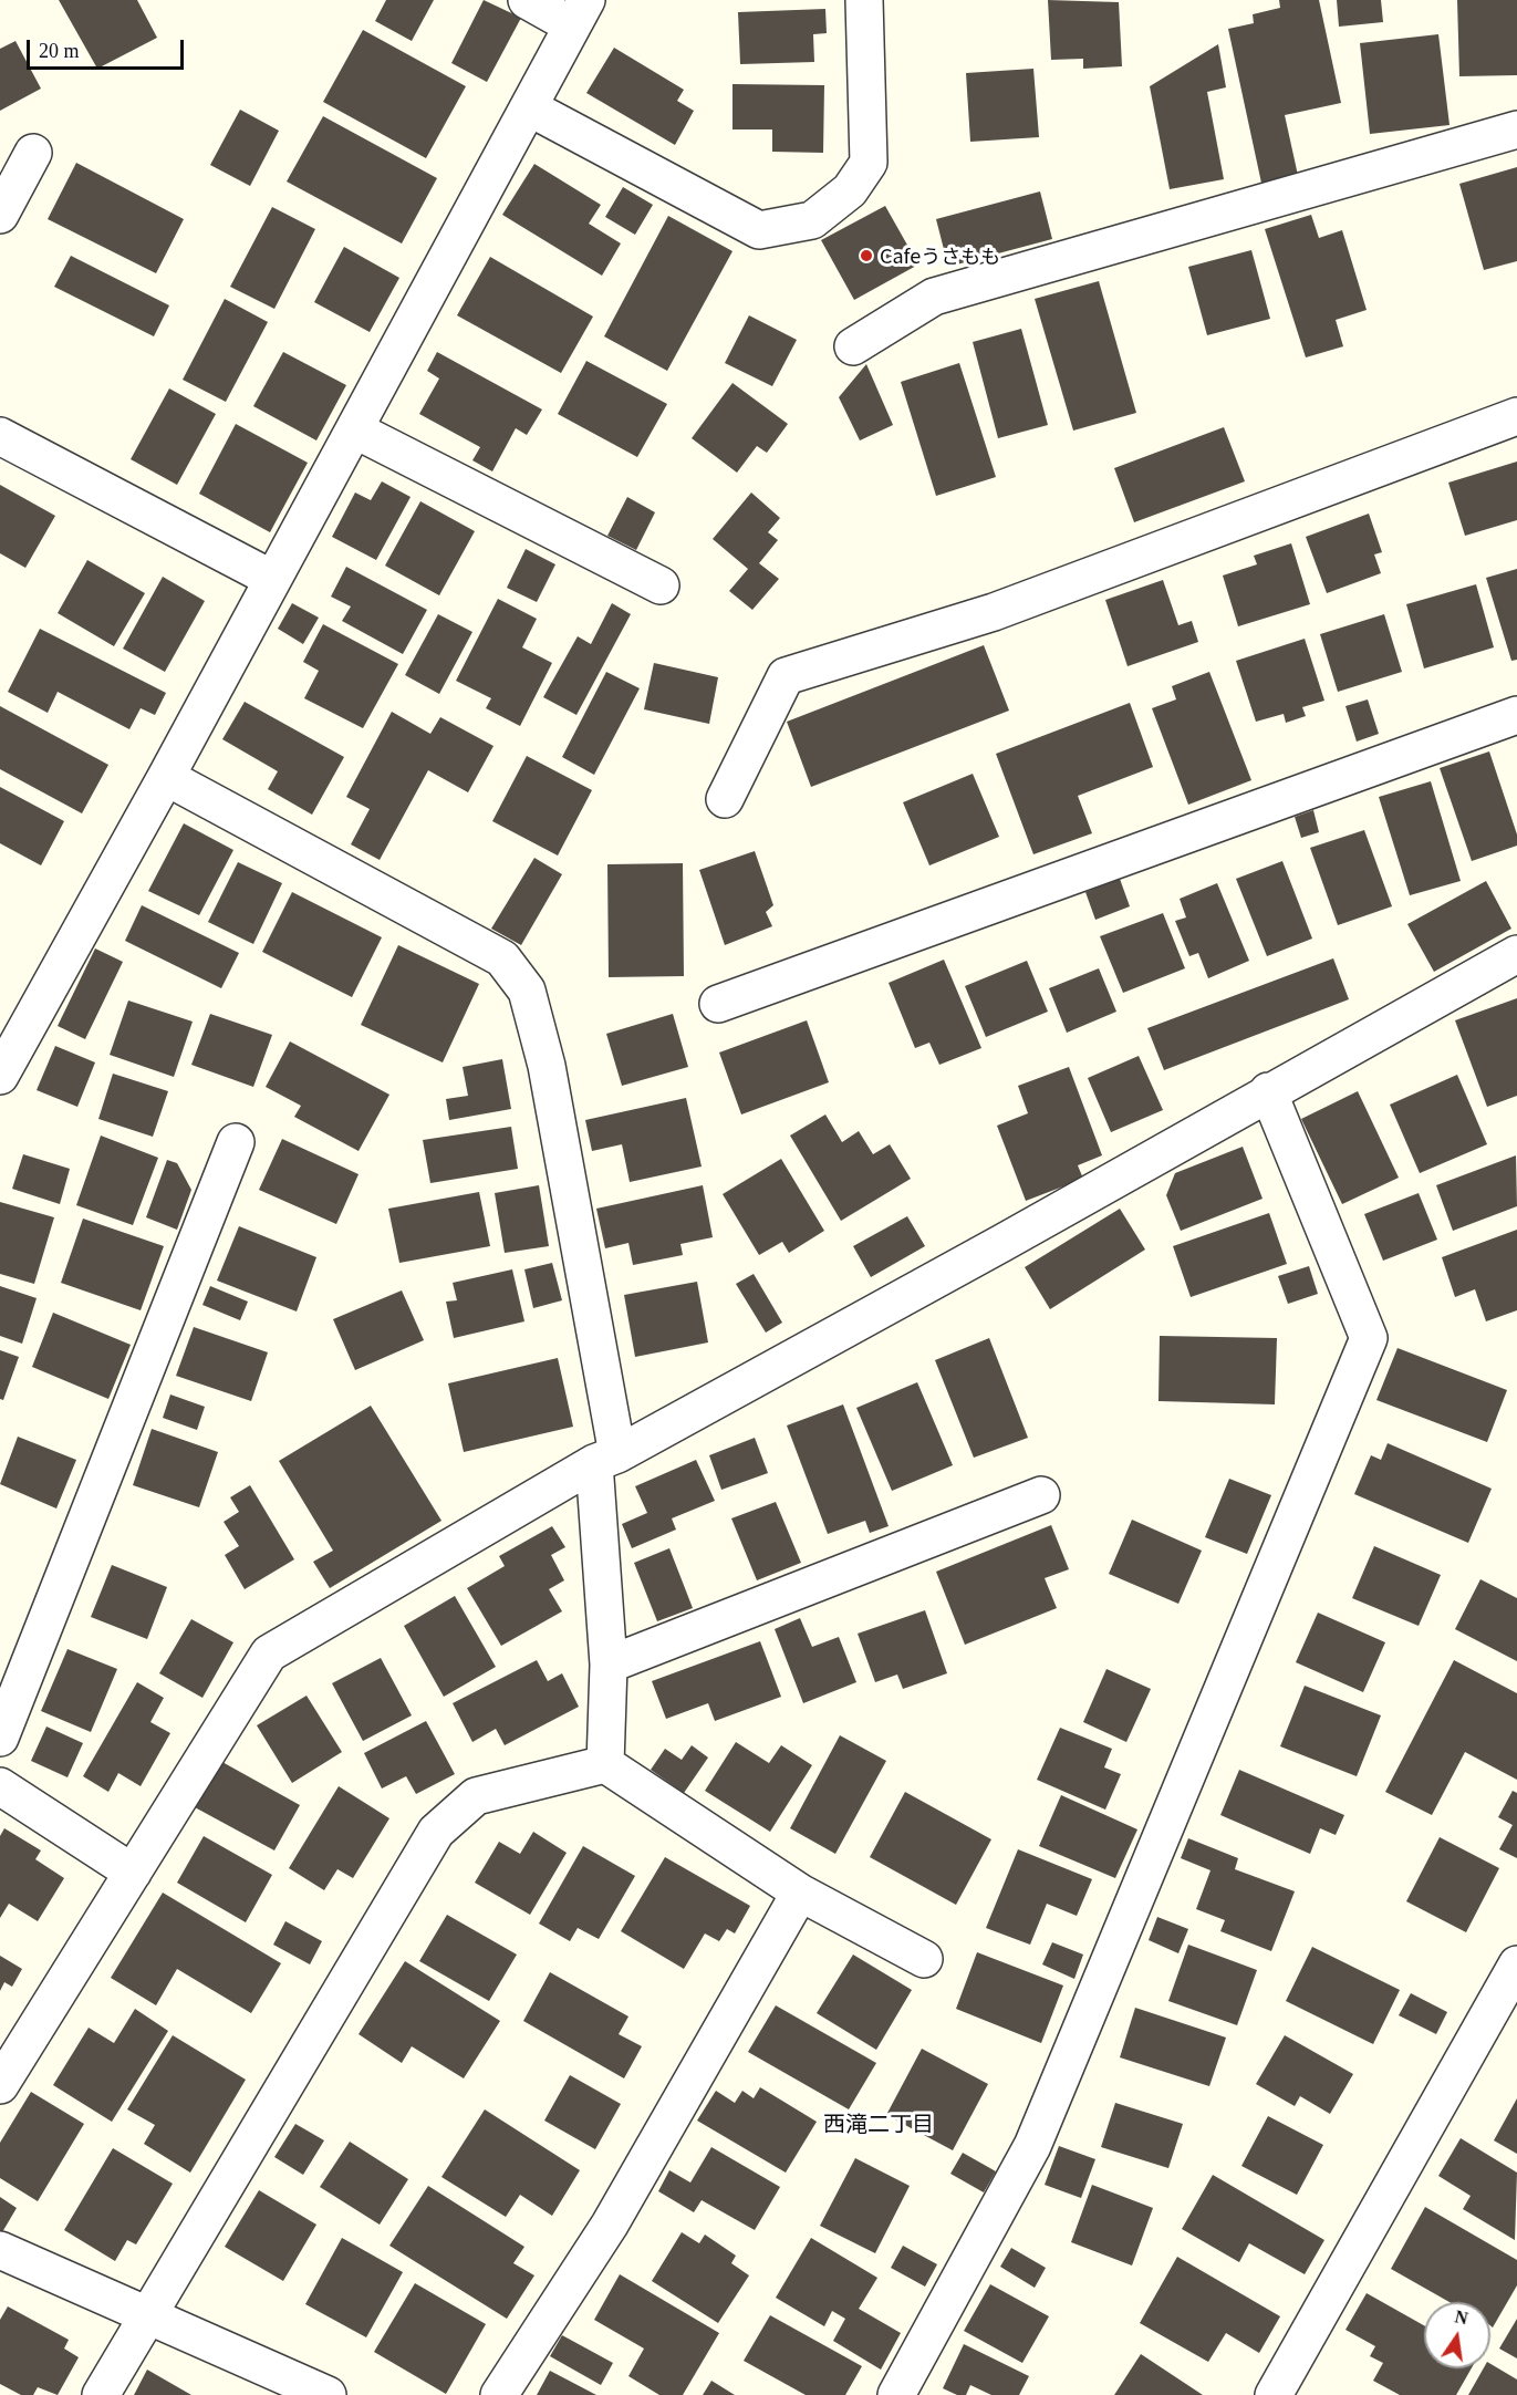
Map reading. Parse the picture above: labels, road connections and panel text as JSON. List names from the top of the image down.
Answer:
{
  "districts": ["西滝二丁目"],
  "places": ["Cafeうさもも"],
  "scale_bar": "20 m",
  "north": "top"
}
